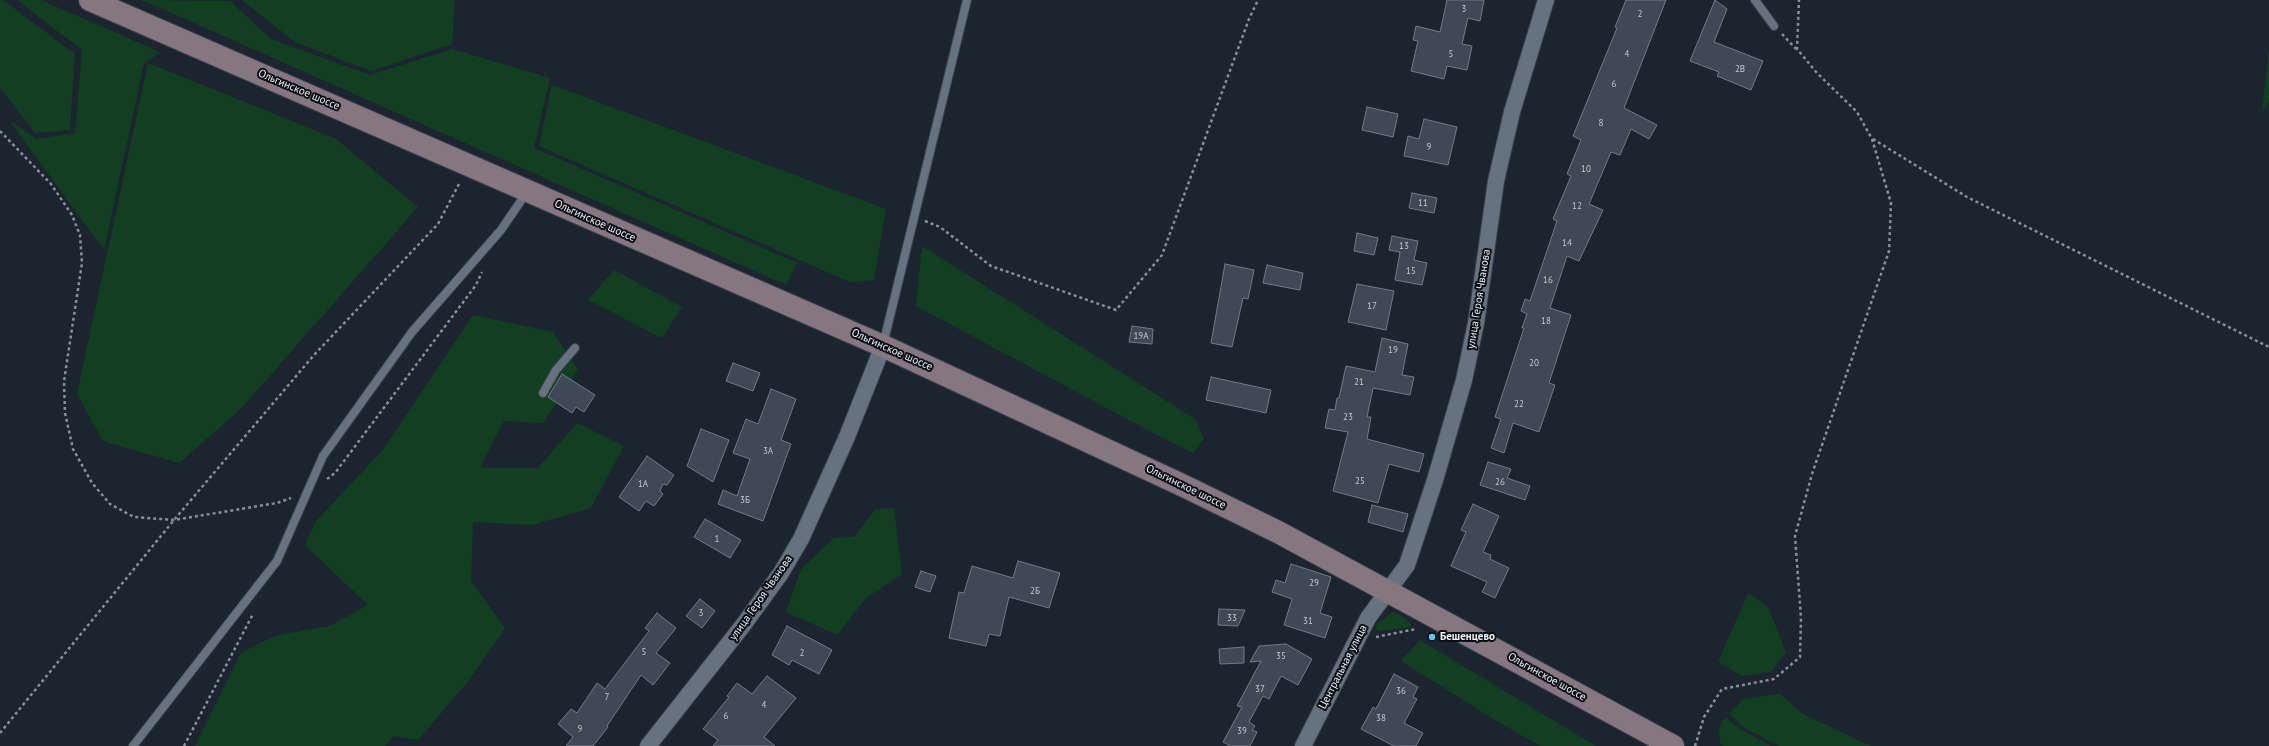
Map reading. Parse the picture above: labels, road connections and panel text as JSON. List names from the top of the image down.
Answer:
{
  "streets": {
    "main road": ["Ольгинское шоссе"],
    "street": ["улица Героя Чванова", "Центральная улица"]
  },
  "crossings": [
    ["Ольгинское шоссе", "улица Героя Чванова"],
    ["Ольгинское шоссе", "Центральная улица"],
    ["улица Героя Чванова", "Центральная улица"]
  ],
  "places": ["Бешенцево"],
  "house_numbers": [
    "3",
    "2",
    "5",
    "4",
    "2В",
    "6",
    "8",
    "9",
    "10",
    "11",
    "12",
    "14",
    "13",
    "15",
    "16",
    "17",
    "18",
    "19А",
    "19",
    "20",
    "21",
    "22",
    "23",
    "3А",
    "25",
    "26",
    "1А",
    "3Б",
    "1",
    "29",
    "2Б",
    "3",
    "33",
    "31",
    "5",
    "2",
    "35",
    "37",
    "36",
    "7",
    "4",
    "6",
    "38",
    "9",
    "39"
  ]
}
